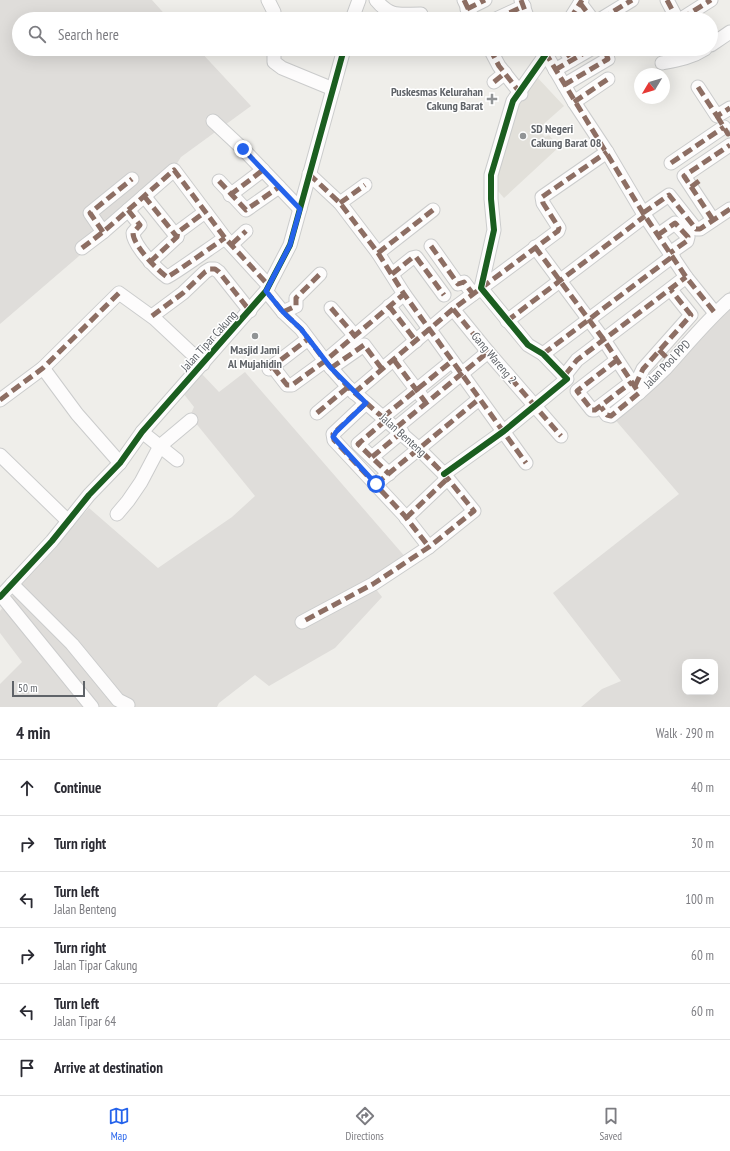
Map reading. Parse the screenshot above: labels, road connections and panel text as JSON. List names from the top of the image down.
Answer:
{
  "streets": {
    "street": [
      "Jalan Tipar Cakung",
      "Gang Wareng 2",
      "Jalan Pool PPD",
      "Jalan Benteng"
    ]
  },
  "crossings": [
    ["Jalan Tipar Cakung", "Jalan Benteng"]
  ],
  "places": {
    "health": ["Puskesmas Kelurahan Cakung Barat"],
    "other": ["SD Negeri Cakung Barat 08", "Masjid Jami Al Mujahidin"]
  },
  "scale_bar": "50 m",
  "north": "bottom left",
  "page": {
    "search": "Search here",
    "scale": "50 m",
    "heading": ["4 min", "Walk · 290 m"],
    "list": [
      ["Continue", "40 m"],
      ["Turn right", "30 m"],
      ["Turn left", "Jalan Benteng", "100 m"],
      ["Turn right", "Jalan Tipar Cakung", "60 m"],
      ["Turn left", "Jalan Tipar 64", "60 m"],
      "Arrive at destination"
    ],
    "nav": ["Map", "Directions", "Saved"]
  }
}
